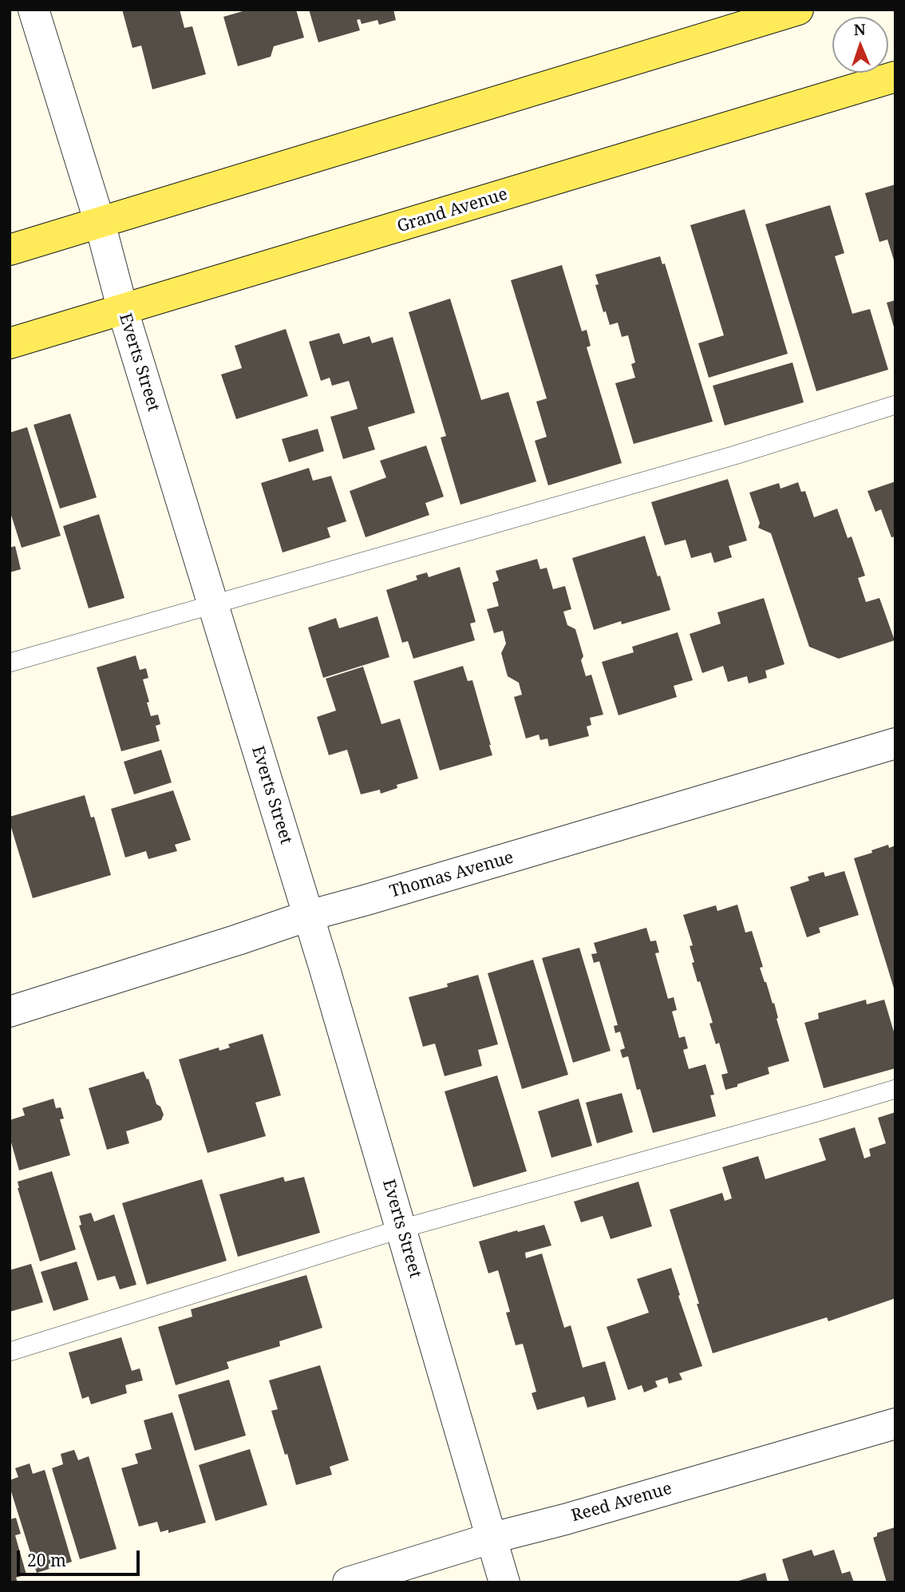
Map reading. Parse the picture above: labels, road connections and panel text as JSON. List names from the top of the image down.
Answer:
{
  "streets": {
    "main road": ["Grand Avenue"],
    "street": ["Everts Street", "Thomas Avenue", "Reed Avenue"]
  },
  "crossings": [
    ["Grand Avenue", "Everts Street"],
    ["Everts Street", "Thomas Avenue"],
    ["Everts Street", "Reed Avenue"]
  ],
  "scale_bar": "20 m",
  "north": "top"
}
